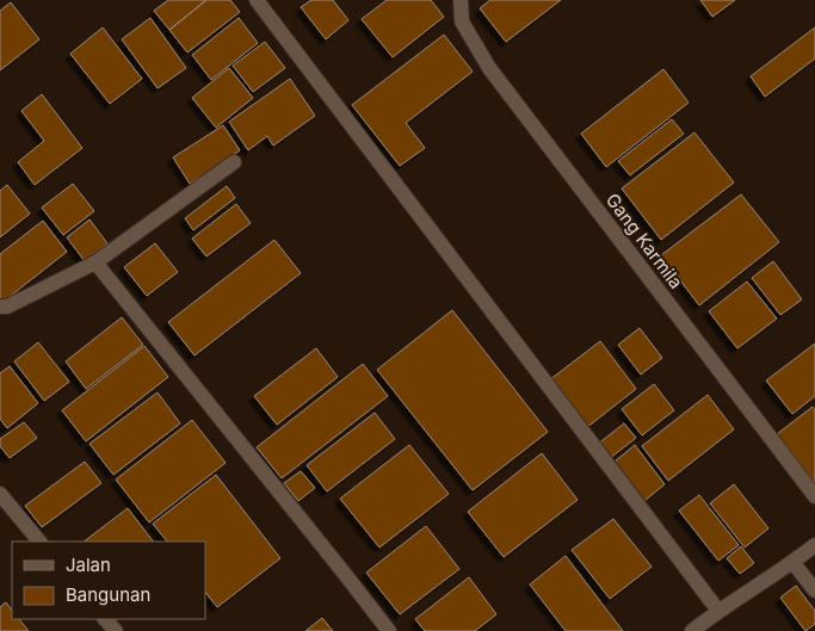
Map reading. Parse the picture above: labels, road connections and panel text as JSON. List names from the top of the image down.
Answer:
{
  "streets": {
    "street": ["Gang Karmila"]
  },
  "legend": ["Jalan", "Bangunan"]
}
